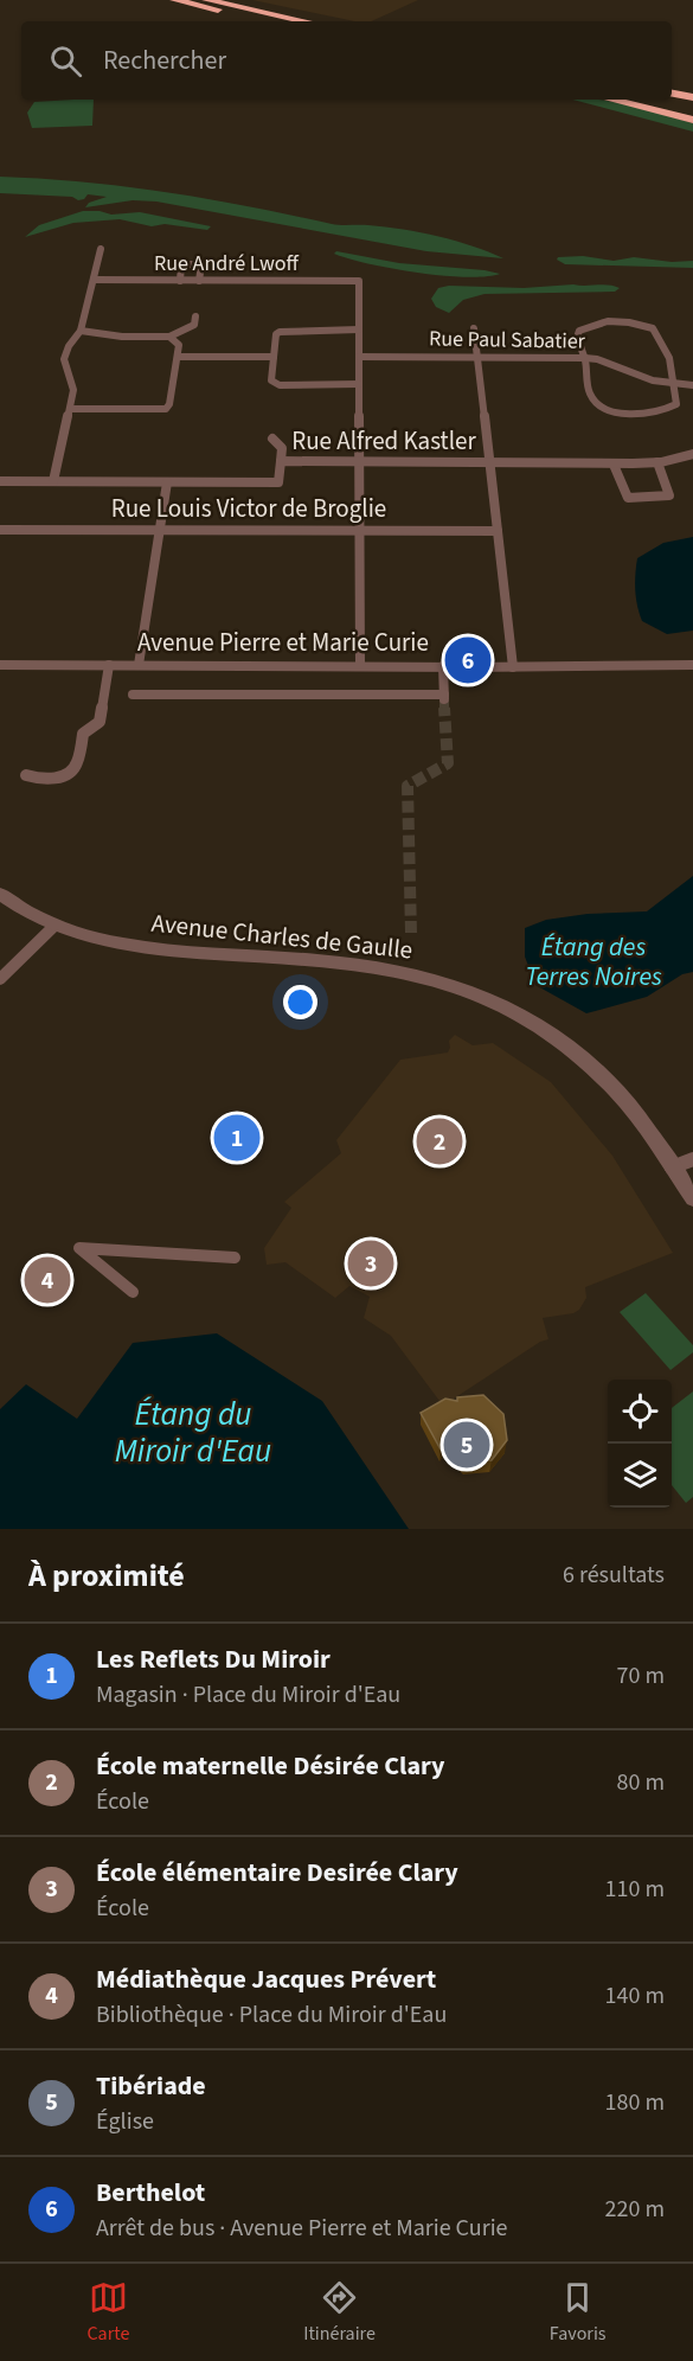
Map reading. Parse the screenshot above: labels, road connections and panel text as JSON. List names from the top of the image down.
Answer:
{
  "streets": {
    "street": [
      "Rue André Lwoff",
      "Rue Paul Sabatier",
      "Rue Alfred Kastler",
      "Rue Louis Victor de Broglie",
      "Avenue Pierre et Marie Curie",
      "Avenue Charles de Gaulle"
    ]
  },
  "water": ["Étang des Terres Noires", "Étang du Miroir d'Eau"],
  "page": {
    "search": "Rechercher",
    "pins": [
      "6",
      "1",
      "2",
      "3",
      "4",
      "5"
    ],
    "heading": ["À proximité", "6 résultats"],
    "list": [
      {
        "mark": "1",
        "name": "Les Reflets Du Miroir",
        "note": "Magasin · Place du Miroir d'Eau",
        "value": "70 m"
      },
      {
        "mark": "2",
        "name": "École maternelle Désirée Clary",
        "note": "École",
        "value": "80 m"
      },
      {
        "mark": "3",
        "name": "École élémentaire Desirée Clary",
        "note": "École",
        "value": "110 m"
      },
      {
        "mark": "4",
        "name": "Médiathèque Jacques Prévert",
        "note": "Bibliothèque · Place du Miroir d'Eau",
        "value": "140 m"
      },
      {
        "mark": "5",
        "name": "Tibériade",
        "note": "Église",
        "value": "180 m"
      },
      {
        "mark": "6",
        "name": "Berthelot",
        "note": "Arrêt de bus · Avenue Pierre et Marie Curie",
        "value": "220 m"
      }
    ],
    "nav": ["Carte", "Itinéraire", "Favoris"]
  }
}
